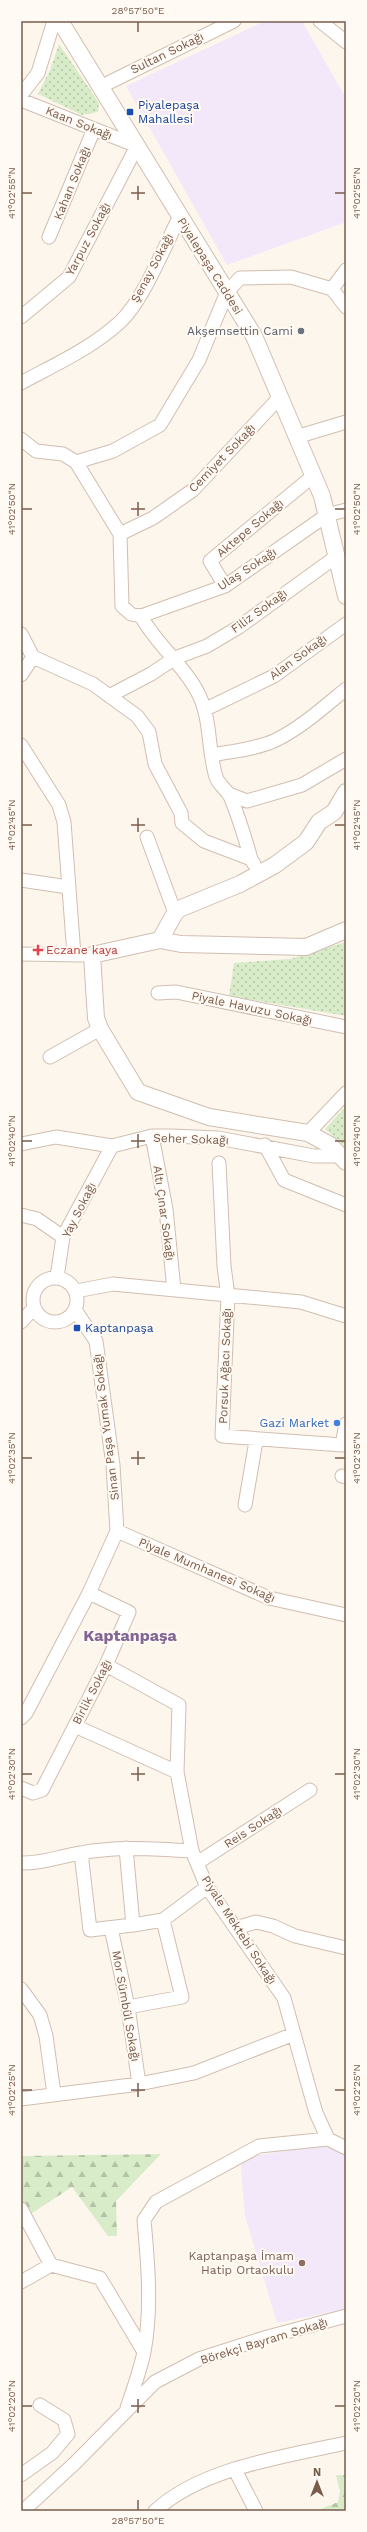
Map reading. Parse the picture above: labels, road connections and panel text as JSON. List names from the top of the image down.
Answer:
{
  "streets": {
    "street": [
      "Sultan Sokağı",
      "Kaan Sokağı",
      "Kahan Sokağı",
      "Yarpuz Sokağı",
      "Piyalepaşa Caddesi",
      "Şenay Sokağı",
      "Cemiyet Sokağı",
      "Aktepe Sokağı",
      "Ulaş Sokağı",
      "Filiz Sokağı",
      "Alan Sokağı",
      "Piyale Havuzu Sokağı",
      "Seher Sokağı",
      "Yay Sokağı",
      "Altı Çınar Sokağı",
      "Porsuk Ağacı Sokağı",
      "Sinan Paşa Yumak Sokağı",
      "Piyale Mumhanesi Sokağı",
      "Birlik Sokağı",
      "Reis Sokağı",
      "Piyale Mektebi Sokağı",
      "Mor Sümbül Sokağı",
      "Börekçi Bayram Sokağı"
    ]
  },
  "crossings": [
    ["Sultan Sokağı", "Piyalepaşa Caddesi"],
    ["Kaan Sokağı", "Kahan Sokağı"],
    ["Kaan Sokağı", "Yarpuz Sokağı"],
    ["Kaan Sokağı", "Piyalepaşa Caddesi"],
    ["Yarpuz Sokağı", "Piyalepaşa Caddesi"],
    ["Piyalepaşa Caddesi", "Şenay Sokağı"],
    ["Piyalepaşa Caddesi", "Cemiyet Sokağı"],
    ["Piyalepaşa Caddesi", "Aktepe Sokağı"],
    ["Piyalepaşa Caddesi", "Ulaş Sokağı"],
    ["Piyalepaşa Caddesi", "Filiz Sokağı"],
    ["Aktepe Sokağı", "Ulaş Sokağı"],
    ["Seher Sokağı", "Yay Sokağı"],
    ["Seher Sokağı", "Altı Çınar Sokağı"],
    ["Yay Sokağı", "Sinan Paşa Yumak Sokağı"],
    ["Sinan Paşa Yumak Sokağı", "Piyale Mumhanesi Sokağı"],
    ["Sinan Paşa Yumak Sokağı", "Birlik Sokağı"],
    ["Birlik Sokağı", "Piyale Mektebi Sokağı"],
    ["Reis Sokağı", "Piyale Mektebi Sokağı"]
  ],
  "districts": ["Kaptanpaşa"],
  "places": {
    "transit": ["Piyalepaşa Mahallesi", "Kaptanpaşa"],
    "other": ["Akşemsettin Cami", "Gazi Market", "Kaptanpaşa İmam Hatip Ortaokulu"],
    "health": ["Eczane kaya"]
  },
  "north": "top",
  "coordinates": [
    "28°57'50\"E",
    "41°02'55\"N",
    "41°02'50\"N",
    "41°02'45\"N",
    "41°02'40\"N",
    "41°02'35\"N",
    "41°02'30\"N",
    "41°02'25\"N",
    "41°02'20\"N"
  ]
}
